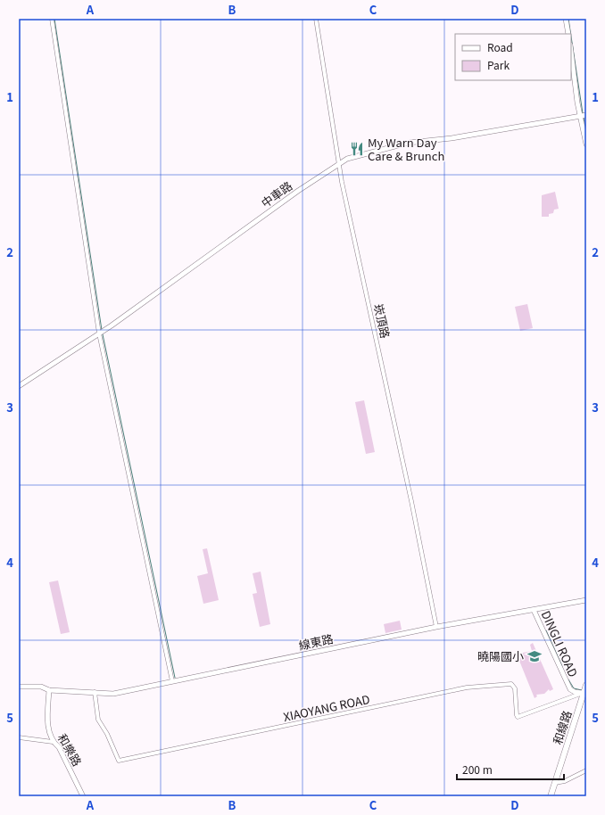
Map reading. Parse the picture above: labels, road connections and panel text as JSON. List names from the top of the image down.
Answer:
{
  "streets": {
    "main road": ["和線路"],
    "street": [
      "中車路",
      "崁頂路",
      "線東路",
      "DINGLI ROAD",
      "XIAOYANG ROAD",
      "和樂路"
    ]
  },
  "crossings": [
    ["中車路", "崁頂路"],
    ["崁頂路", "線東路"],
    ["線東路", "DINGLI ROAD"],
    ["線東路", "XIAOYANG ROAD"],
    ["線東路", "和樂路"],
    ["DINGLI ROAD", "XIAOYANG ROAD"],
    ["DINGLI ROAD", "和線路"],
    ["XIAOYANG ROAD", "和線路"]
  ],
  "places": {
    "restaurant": ["My Warn Day Care & Brunch"],
    "school or university": ["曉陽國小"]
  },
  "legend": ["Road", "Park"],
  "scale_bar": "200 m",
  "grid": {
    "columns": [
      "A",
      "B",
      "C",
      "D"
    ],
    "rows": [
      "1",
      "2",
      "3",
      "4",
      "5"
    ]
  }
}
